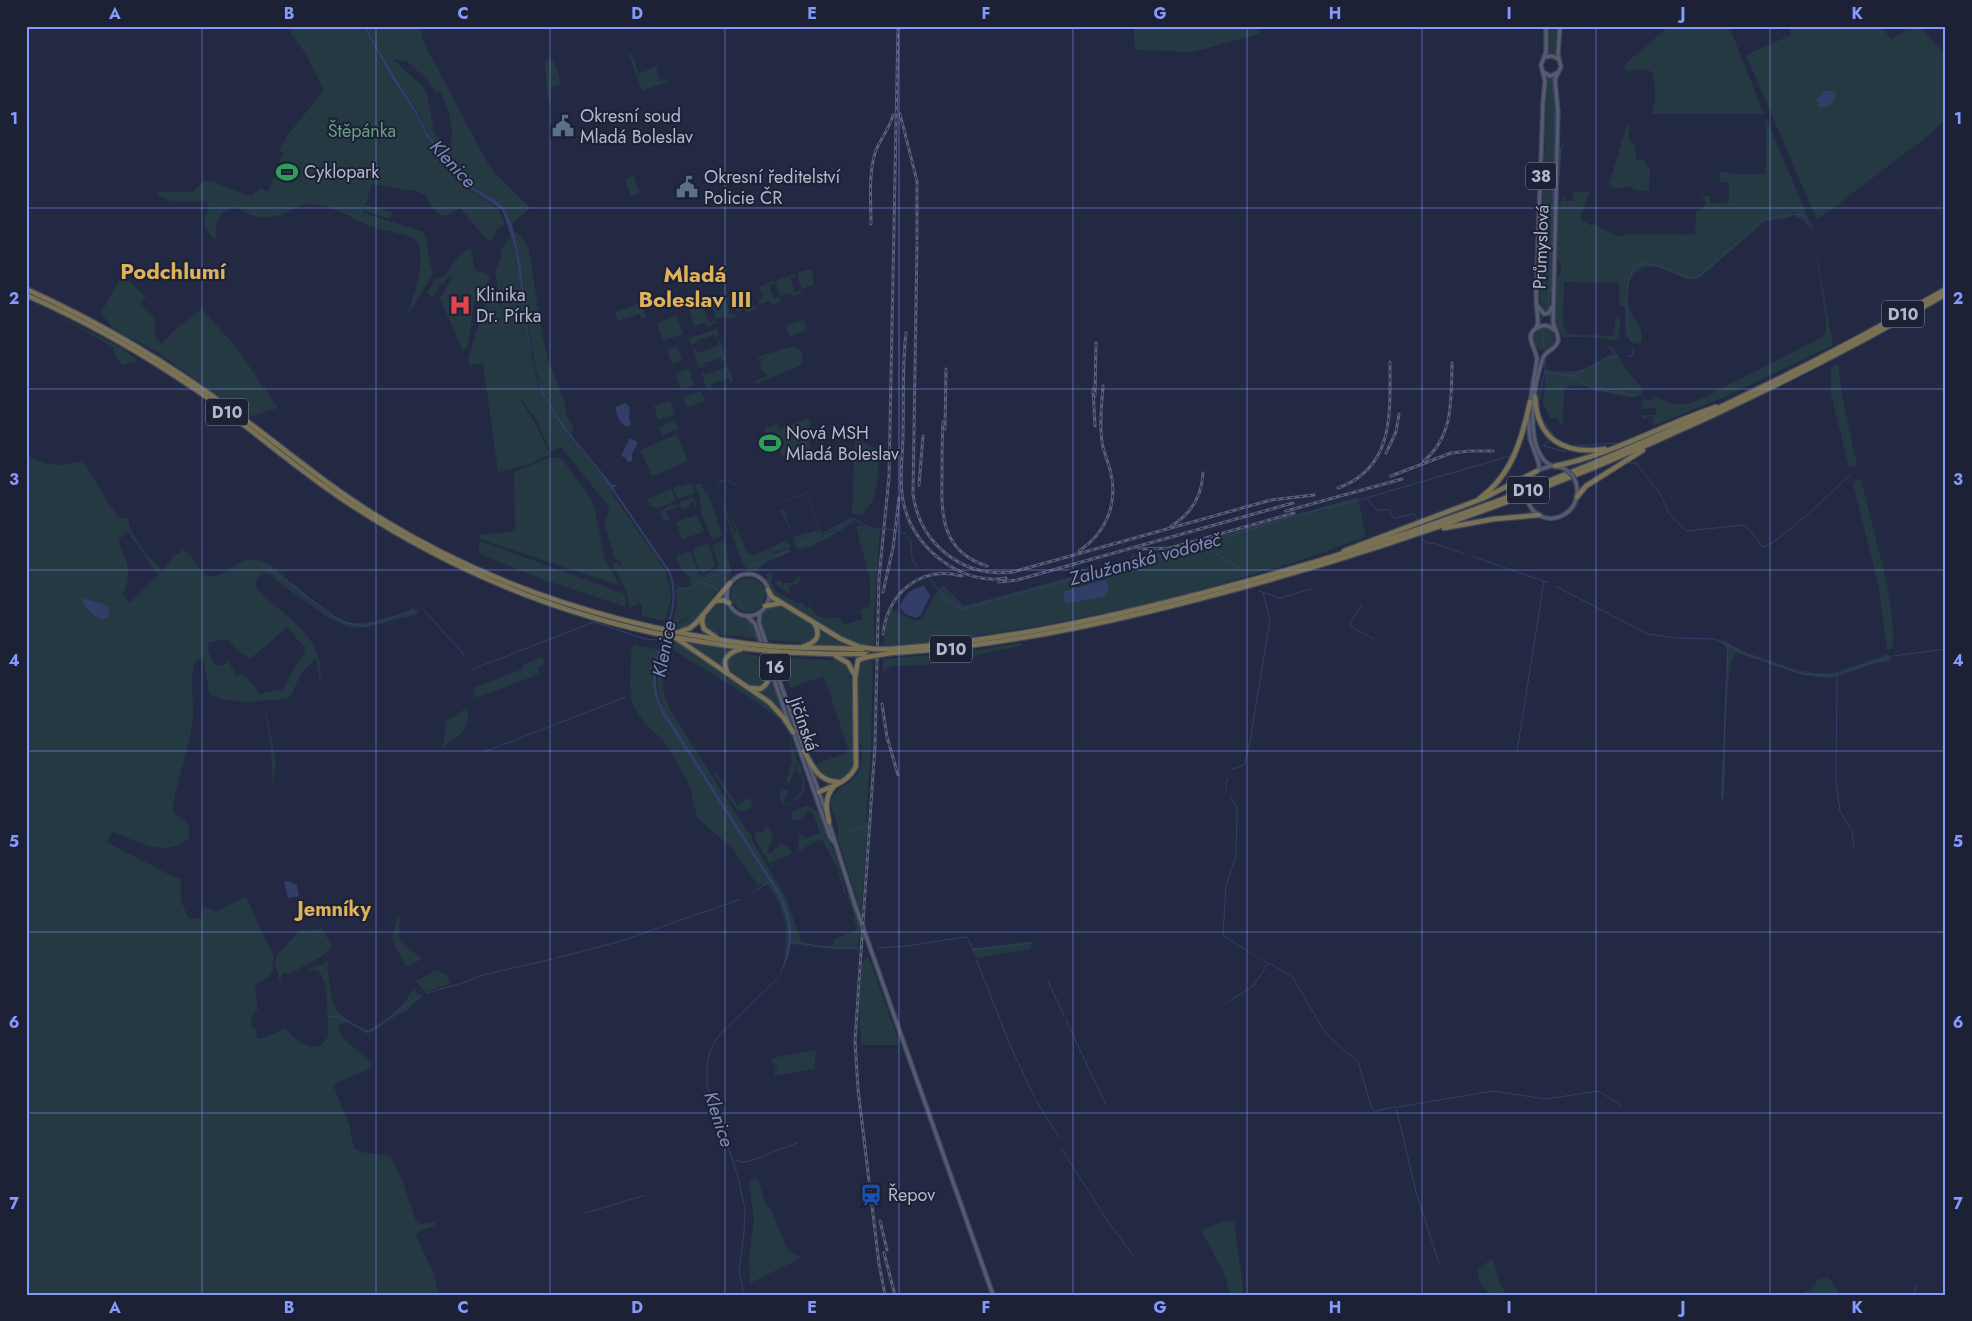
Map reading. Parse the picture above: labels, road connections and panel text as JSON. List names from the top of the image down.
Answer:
{
  "streets": {
    "highway": ["D10", "16"],
    "main road": ["38", "Průmyslová", "Jičínská"]
  },
  "crossings": [
    ["38", "Průmyslová"],
    ["D10", "16"],
    ["16", "Jičínská"]
  ],
  "districts": ["Podchlumí", "Mladá Boleslav III", "Jemníky"],
  "water": ["Klenice", "Zalužanská vodoteč"],
  "parks": ["Štěpánka"],
  "places": {
    "public building": ["Okresní soud Mladá Boleslav", "Okresní ředitelství Policie ČR"],
    "sports": ["Cyklopark", "Nová MSH Mladá Boleslav"],
    "hospital": ["Klinika Dr. Pírka"],
    "station": ["Řepov"]
  },
  "grid": {
    "columns": [
      "A",
      "B",
      "C",
      "D",
      "E",
      "F",
      "G",
      "H",
      "I",
      "J",
      "K"
    ],
    "rows": [
      "1",
      "2",
      "3",
      "4",
      "5",
      "6",
      "7"
    ]
  }
}
